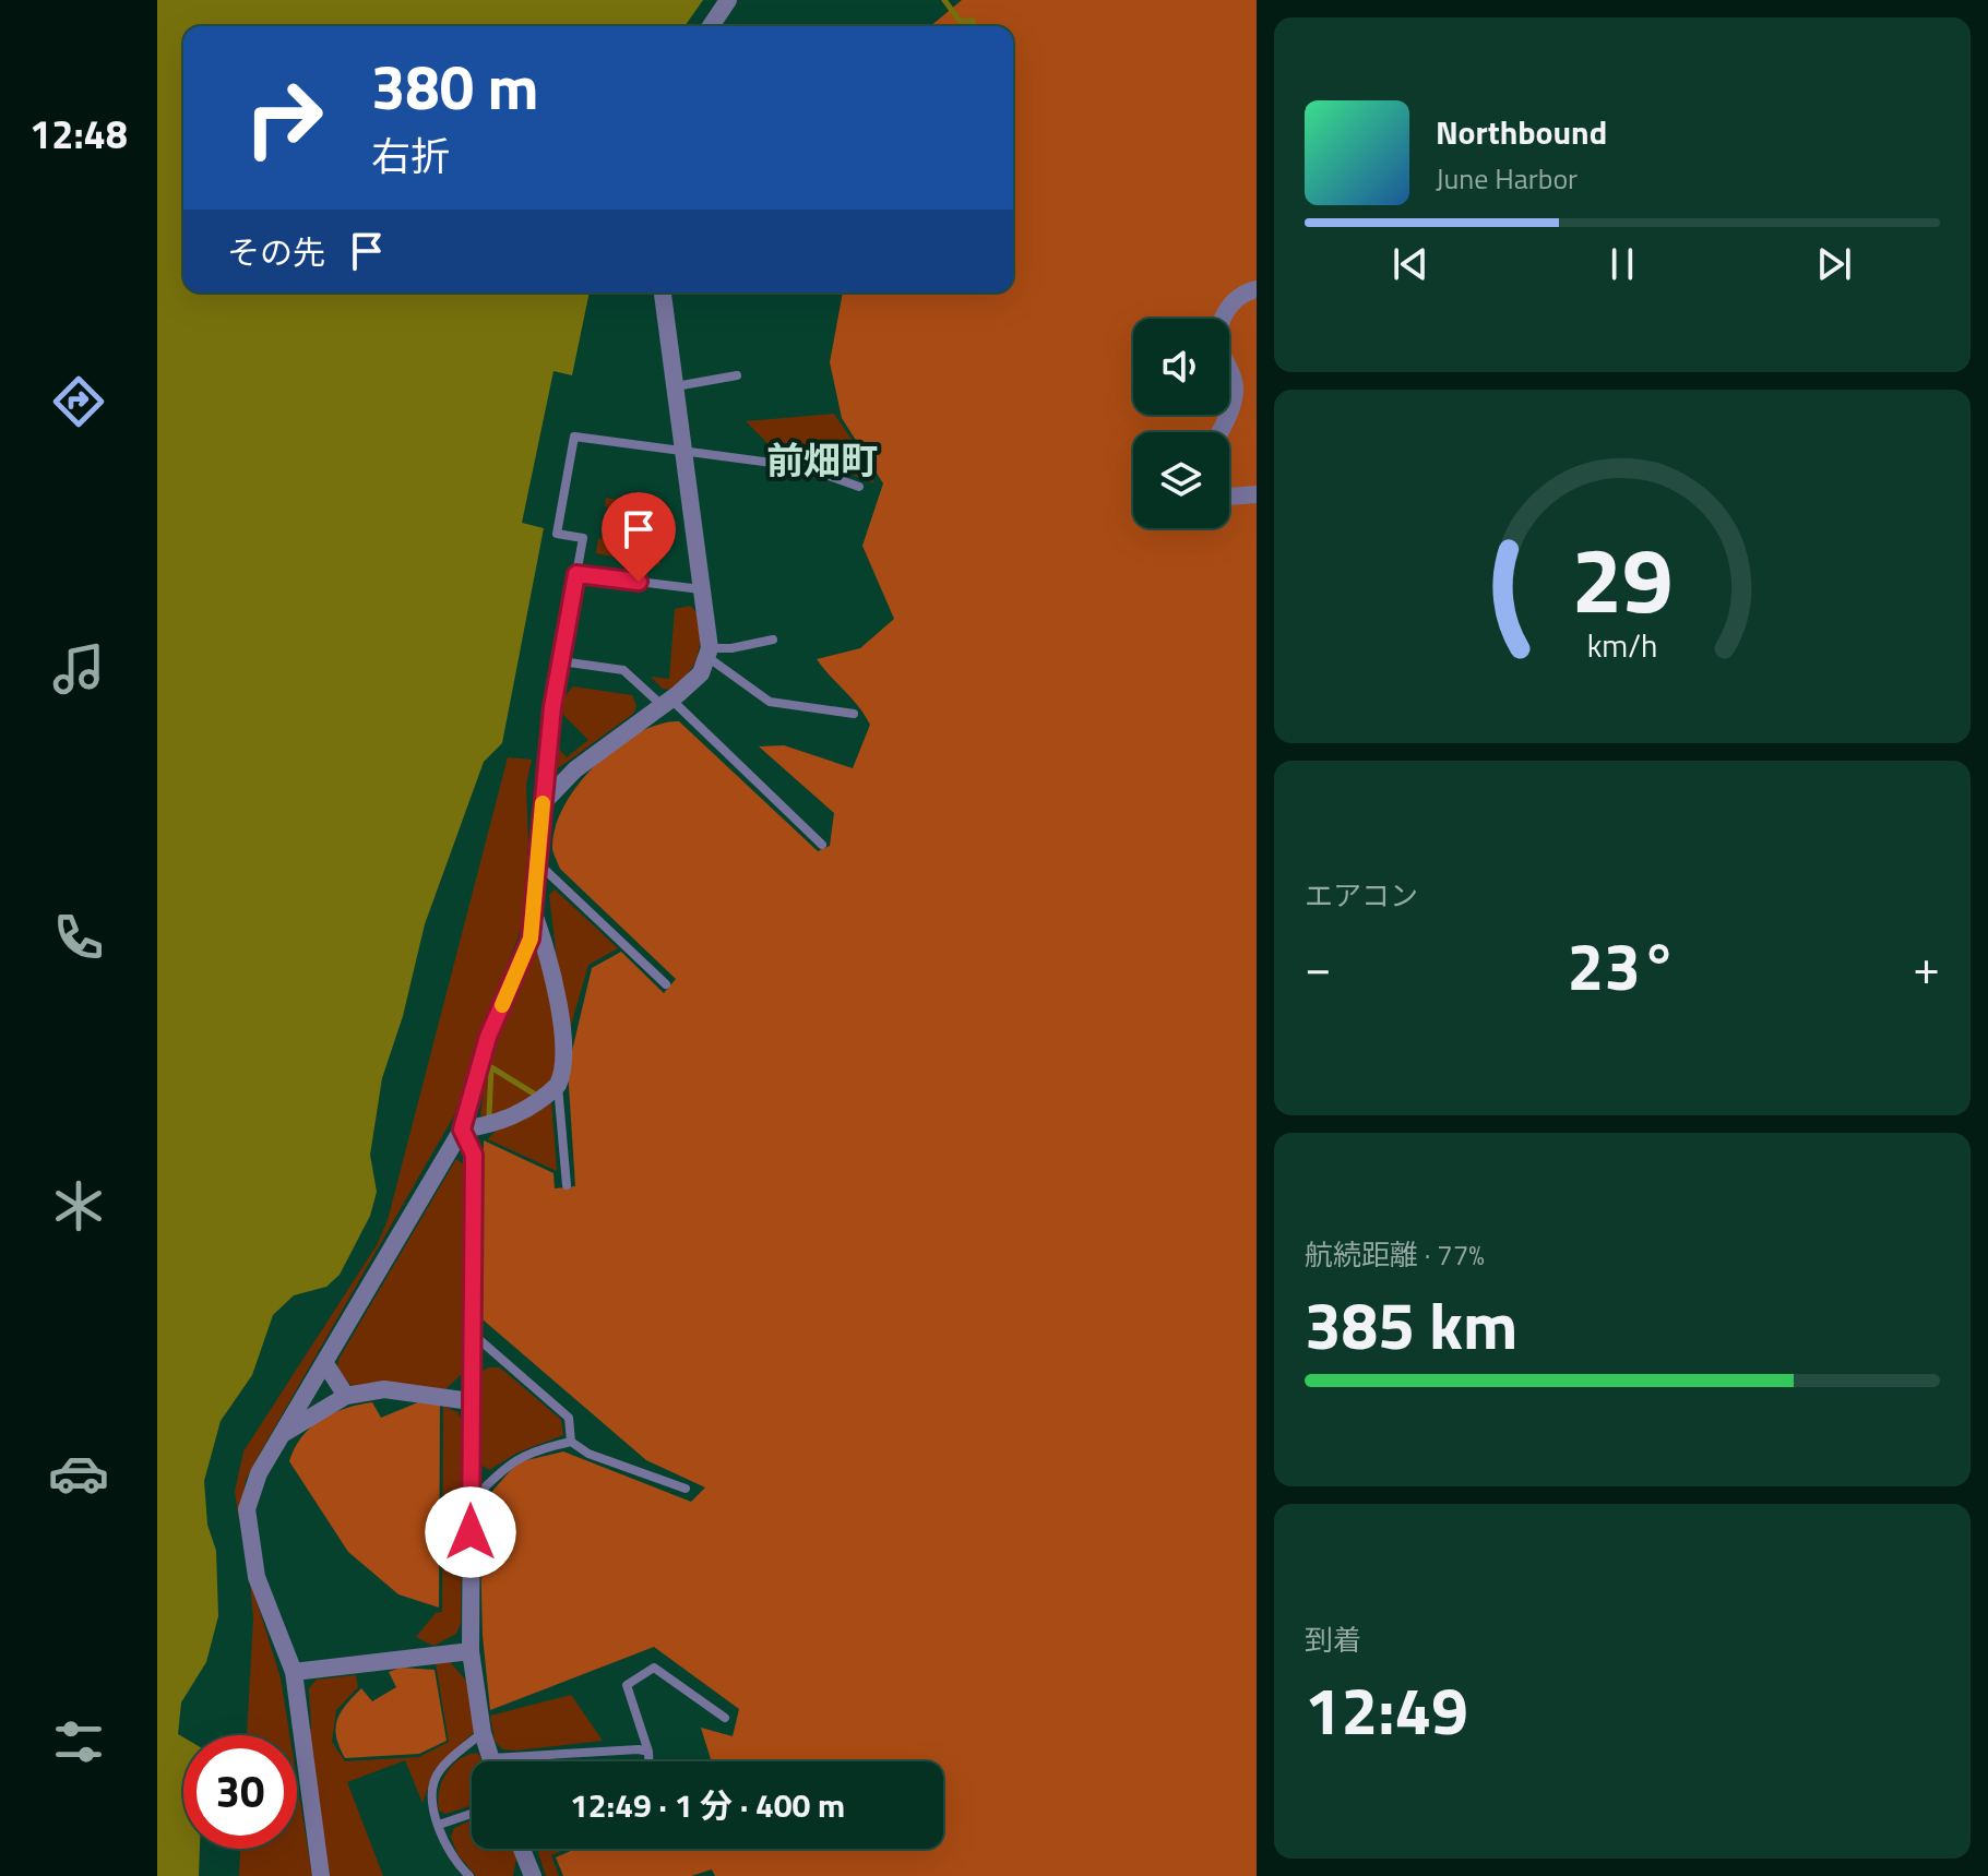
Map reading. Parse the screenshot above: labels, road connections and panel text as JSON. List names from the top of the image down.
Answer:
{
  "districts": ["前畑町"],
  "page": {
    "tabs": "12:48",
    "turn": ["380 m", "右折"],
    "song": ["Northbound", "June Harbor"],
    "then": "その先",
    "tile": [
      "エアコン",
      ["航続距離 · 77%", "385 km"],
      ["到着", "12:49"]
    ],
    "heat": ["−", "23°", "+"],
    "limit": "30",
    "trip": "12:49 · 1 分 · 400 m",
    "gauge": ["29", "km/h"]
  }
}
